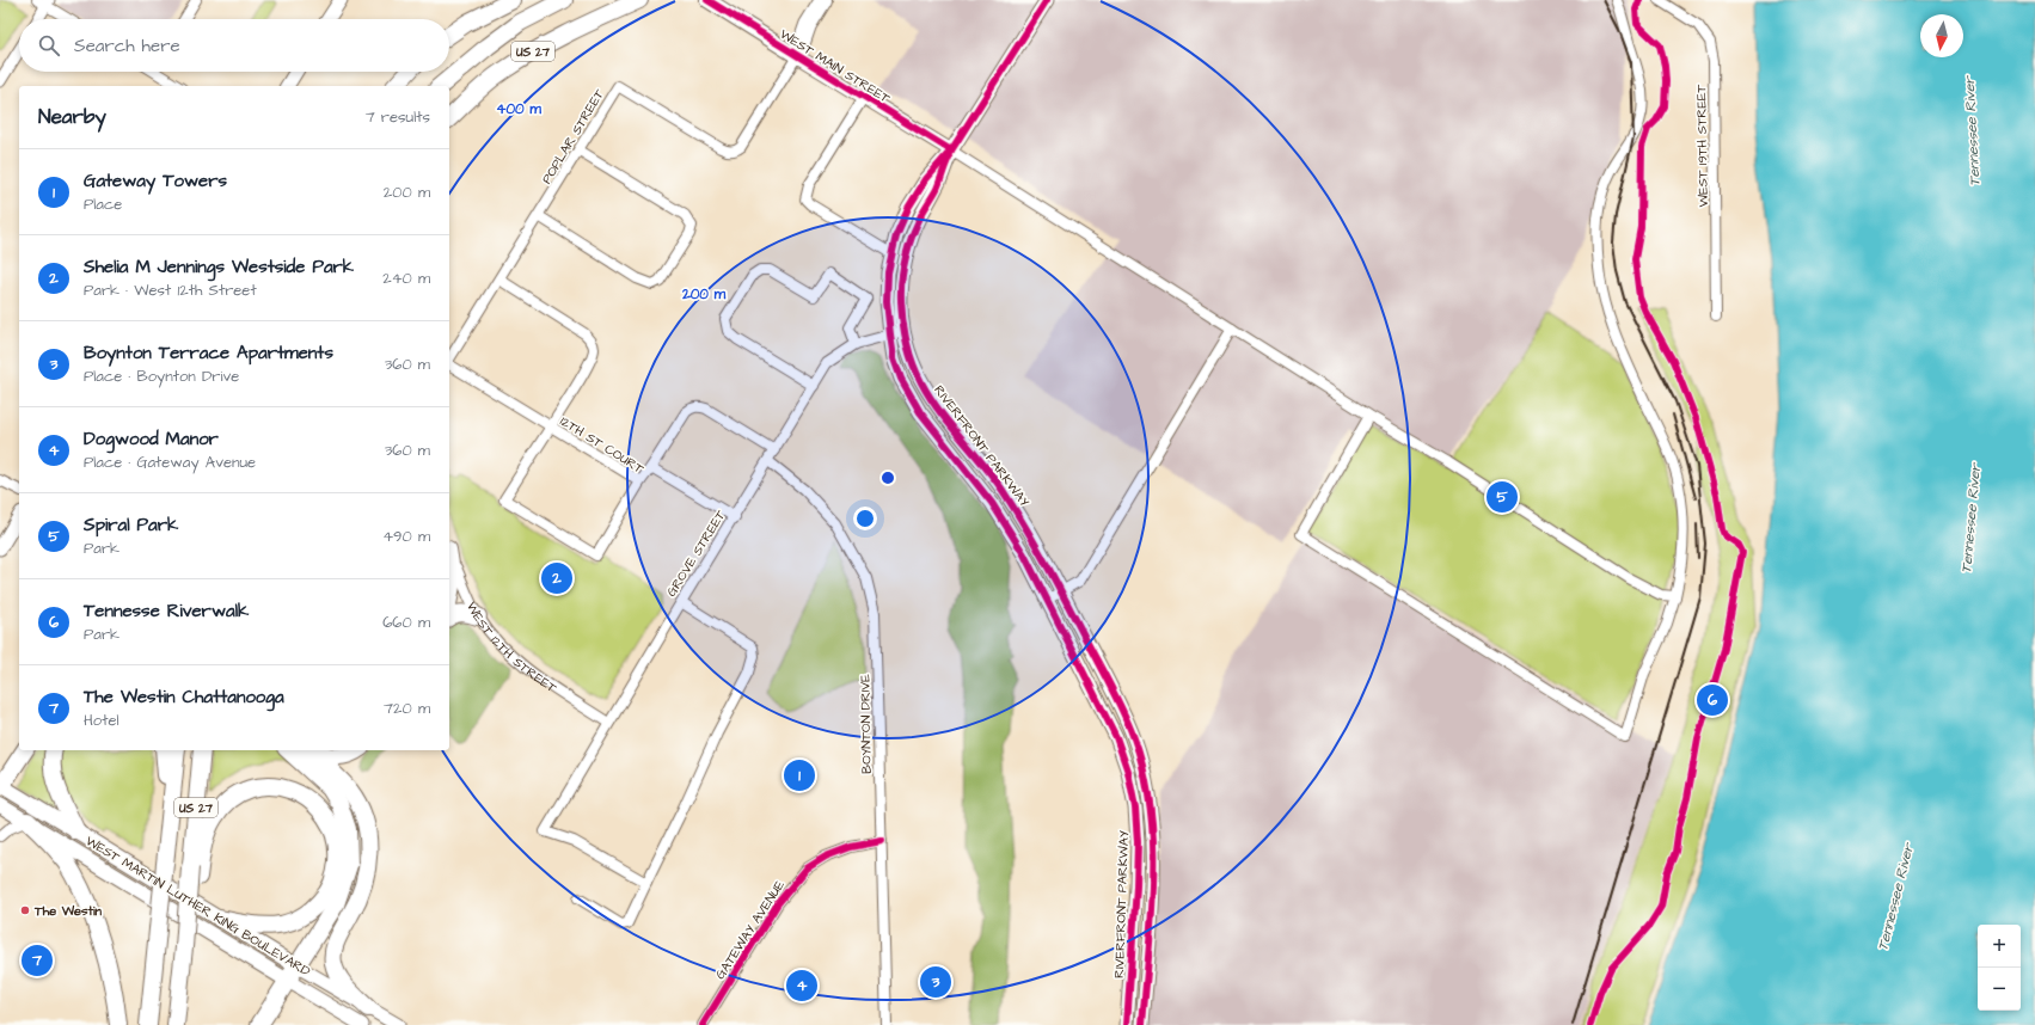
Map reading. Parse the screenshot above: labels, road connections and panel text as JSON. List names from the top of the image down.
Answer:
{
  "streets": {
    "highway": ["US 27"],
    "main road": ["WEST MAIN STREET", "RIVERFRONT PARKWAY", "WEST MARTIN LUTHER KING BOULEVARD"],
    "street": [
      "POPLAR STREET",
      "WEST 19TH STREET",
      "12TH ST COURT",
      "GROVE STREET",
      "WEST 12TH STREET",
      "BOYNTON DRIVE",
      "GATEWAY AVENUE"
    ]
  },
  "crossings": [
    ["WEST MAIN STREET", "POPLAR STREET"],
    ["WEST MAIN STREET", "RIVERFRONT PARKWAY"],
    ["RIVERFRONT PARKWAY", "GROVE STREET"],
    ["GROVE STREET", "WEST 12TH STREET"],
    ["GROVE STREET", "BOYNTON DRIVE"],
    ["BOYNTON DRIVE", "GATEWAY AVENUE"]
  ],
  "water": ["Tennessee River"],
  "places": ["The Westin"],
  "north": "bottom",
  "page": {
    "search": "Search here",
    "heading": ["Nearby", "7 results"],
    "list": [
      {
        "mark": "1",
        "name": "Gateway Towers",
        "note": "Place",
        "value": "200 m"
      },
      {
        "mark": "2",
        "name": "Shelia M Jennings Westside Park",
        "note": "Park · West 12th Street",
        "value": "240 m"
      },
      {
        "mark": "3",
        "name": "Boynton Terrace Apartments",
        "note": "Place · Boynton Drive",
        "value": "360 m"
      },
      {
        "mark": "4",
        "name": "Dogwood Manor",
        "note": "Place · Gateway Avenue",
        "value": "360 m"
      },
      {
        "mark": "5",
        "name": "Spiral Park",
        "note": "Park",
        "value": "490 m"
      },
      {
        "mark": "6",
        "name": "Tennesse Riverwalk",
        "note": "Park",
        "value": "660 m"
      },
      {
        "mark": "7",
        "name": "The Westin Chattanooga",
        "note": "Hotel",
        "value": "720 m"
      }
    ],
    "pins": [
      "5",
      "2",
      "6",
      "1",
      "7",
      "3",
      "4"
    ],
    "map_buttons": ["+", "−"]
  },
  "rings": ["400 m", "200 m"]
}
